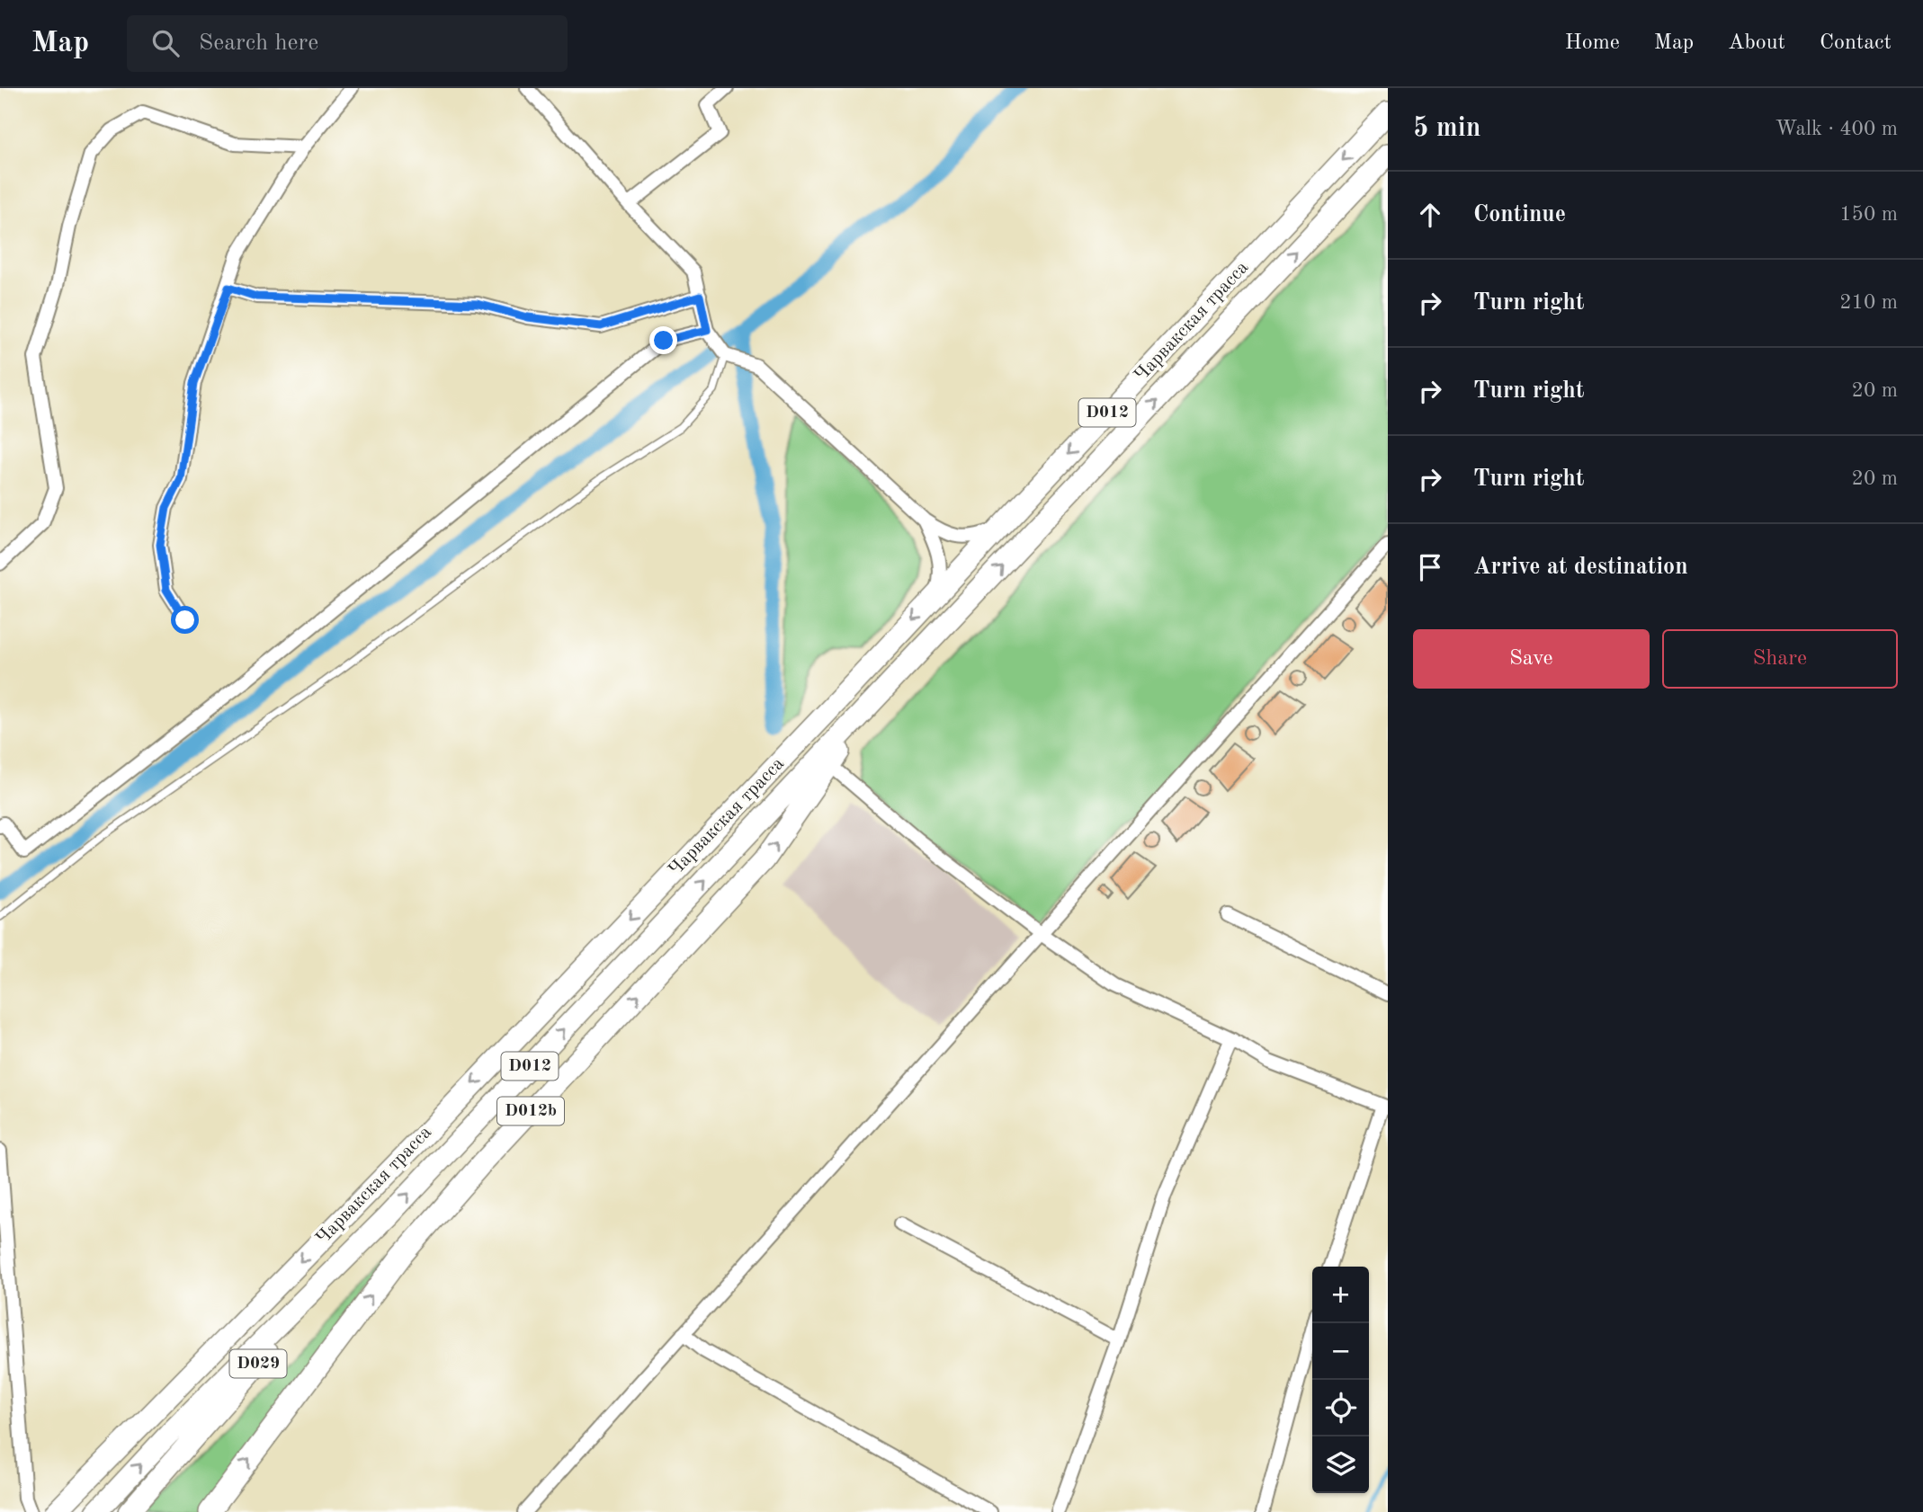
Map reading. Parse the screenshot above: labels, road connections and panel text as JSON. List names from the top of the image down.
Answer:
{
  "streets": {
    "highway": [
      "Чарвакская трасса",
      "D012",
      "D012b",
      "D029"
    ]
  },
  "crossings": [
    ["Чарвакская трасса", "D012b"],
    ["Чарвакская трасса", "D029"]
  ],
  "page": {
    "header": "Map",
    "search": "Search here",
    "nav": [
      "Home",
      "Map",
      "About",
      "Contact"
    ],
    "heading": ["5 min", "Walk · 400 m"],
    "list": [
      ["Continue", "150 m"],
      ["Turn right", "210 m"],
      ["Turn right", "20 m"],
      ["Turn right", "20 m"],
      "Arrive at destination"
    ],
    "buttons": ["Save", "Share"],
    "map_buttons": ["+", "−"]
  }
}
